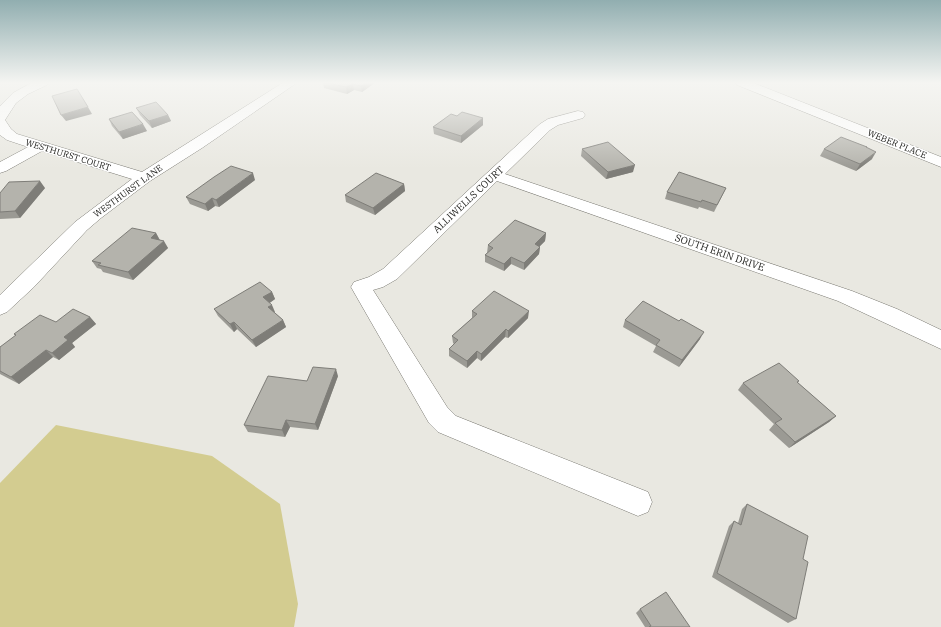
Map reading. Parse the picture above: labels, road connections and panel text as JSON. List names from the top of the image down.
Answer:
{
  "streets": {
    "street": [
      "WEBER PLACE",
      "WESTHURST COURT",
      "WESTHURST LANE",
      "ALLIWELLS COURT",
      "SOUTH ERIN DRIVE"
    ]
  },
  "crossings": [
    ["WESTHURST COURT", "WESTHURST LANE"],
    ["ALLIWELLS COURT", "SOUTH ERIN DRIVE"]
  ]
}
